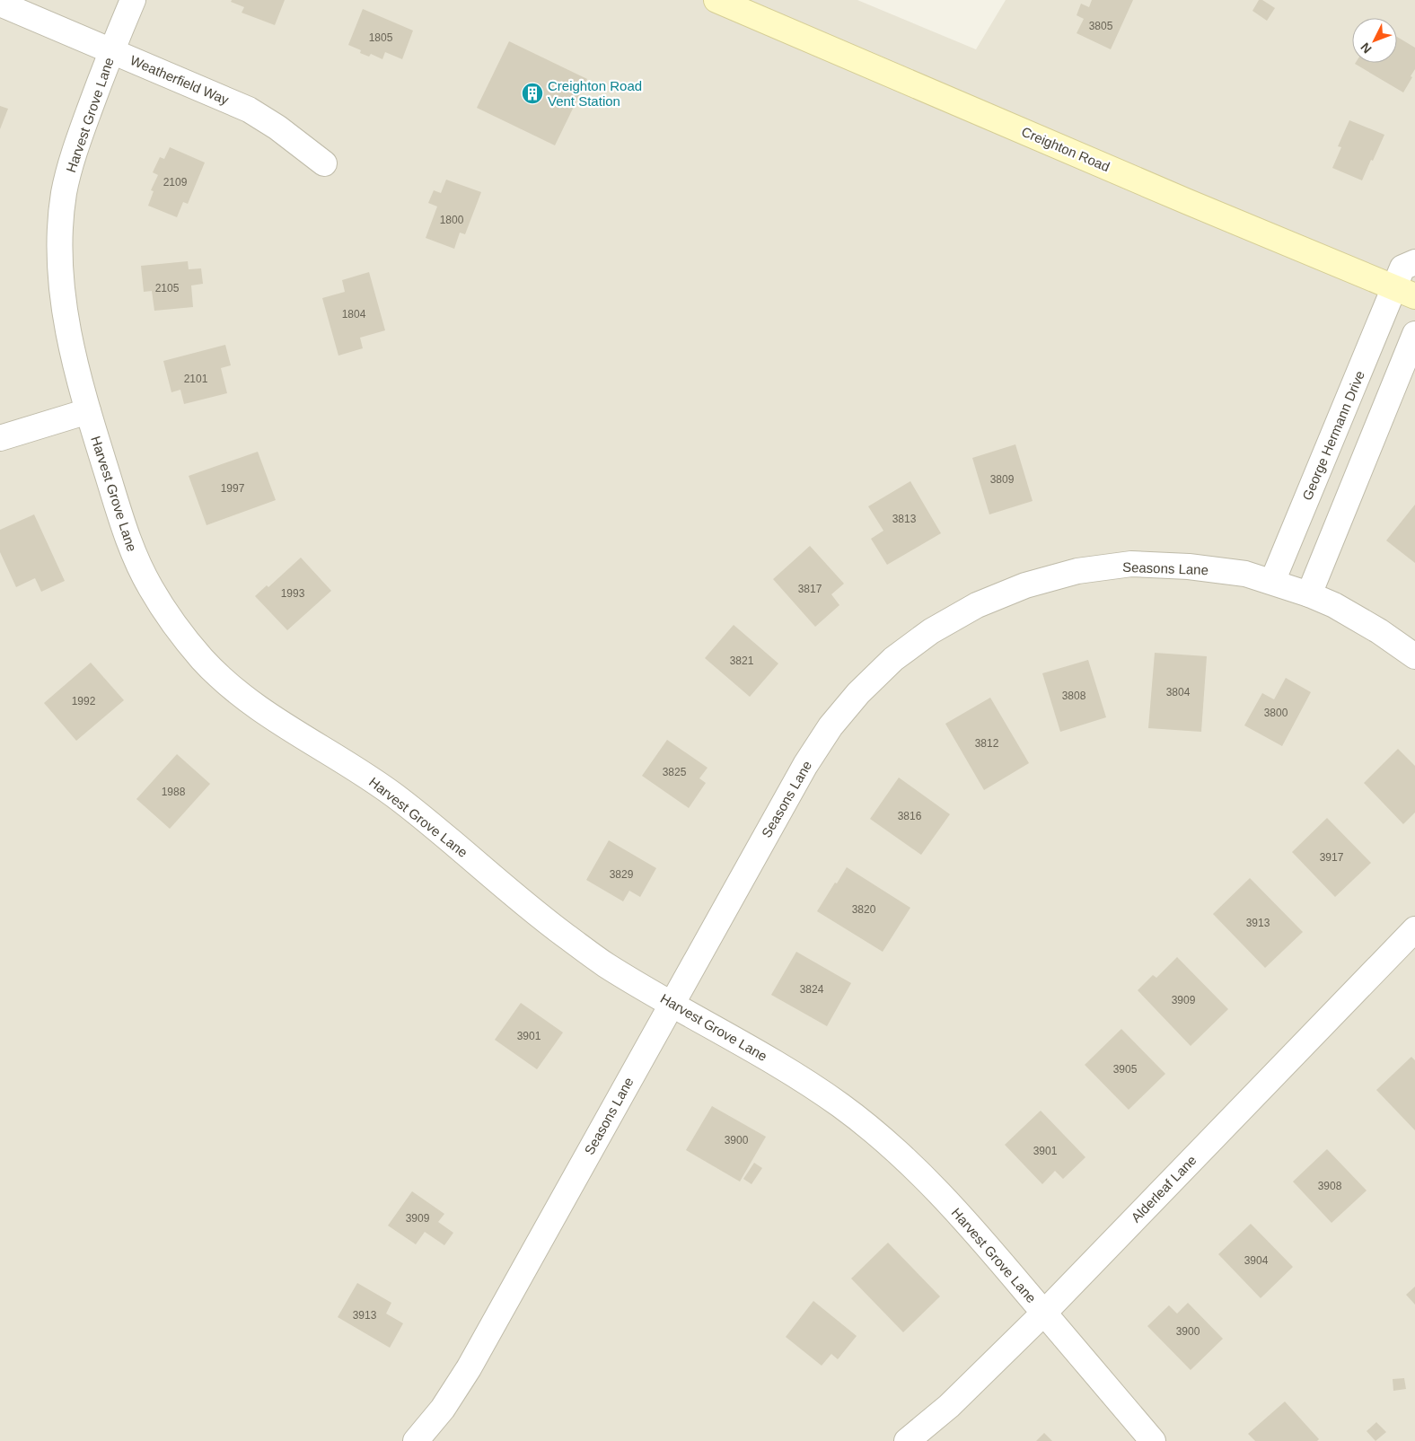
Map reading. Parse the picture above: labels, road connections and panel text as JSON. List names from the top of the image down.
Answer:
{
  "streets": {
    "main road": ["Creighton Road"],
    "street": [
      "Weatherfield Way",
      "Harvest Grove Lane",
      "George Hermann Drive",
      "Seasons Lane",
      "Alderleaf Lane"
    ]
  },
  "crossings": [
    ["Weatherfield Way", "Harvest Grove Lane"],
    ["Harvest Grove Lane", "Seasons Lane"],
    ["Harvest Grove Lane", "Alderleaf Lane"],
    ["Creighton Road", "George Hermann Drive"],
    ["George Hermann Drive", "Seasons Lane"]
  ],
  "places": {
    "building": ["Creighton Road Vent Station"]
  },
  "house_numbers": [
    "3805",
    "1805",
    "2109",
    "1800",
    "2105",
    "1804",
    "2101",
    "3809",
    "1997",
    "3813",
    "3817",
    "1993",
    "3821",
    "3804",
    "3808",
    "1992",
    "3800",
    "3812",
    "3825",
    "1988",
    "3816",
    "3917",
    "3829",
    "3820",
    "3913",
    "3824",
    "3909",
    "3901",
    "3905",
    "3900",
    "3901",
    "3908",
    "3909",
    "3904",
    "3913",
    "3900"
  ],
  "north": "bottom left"
}
